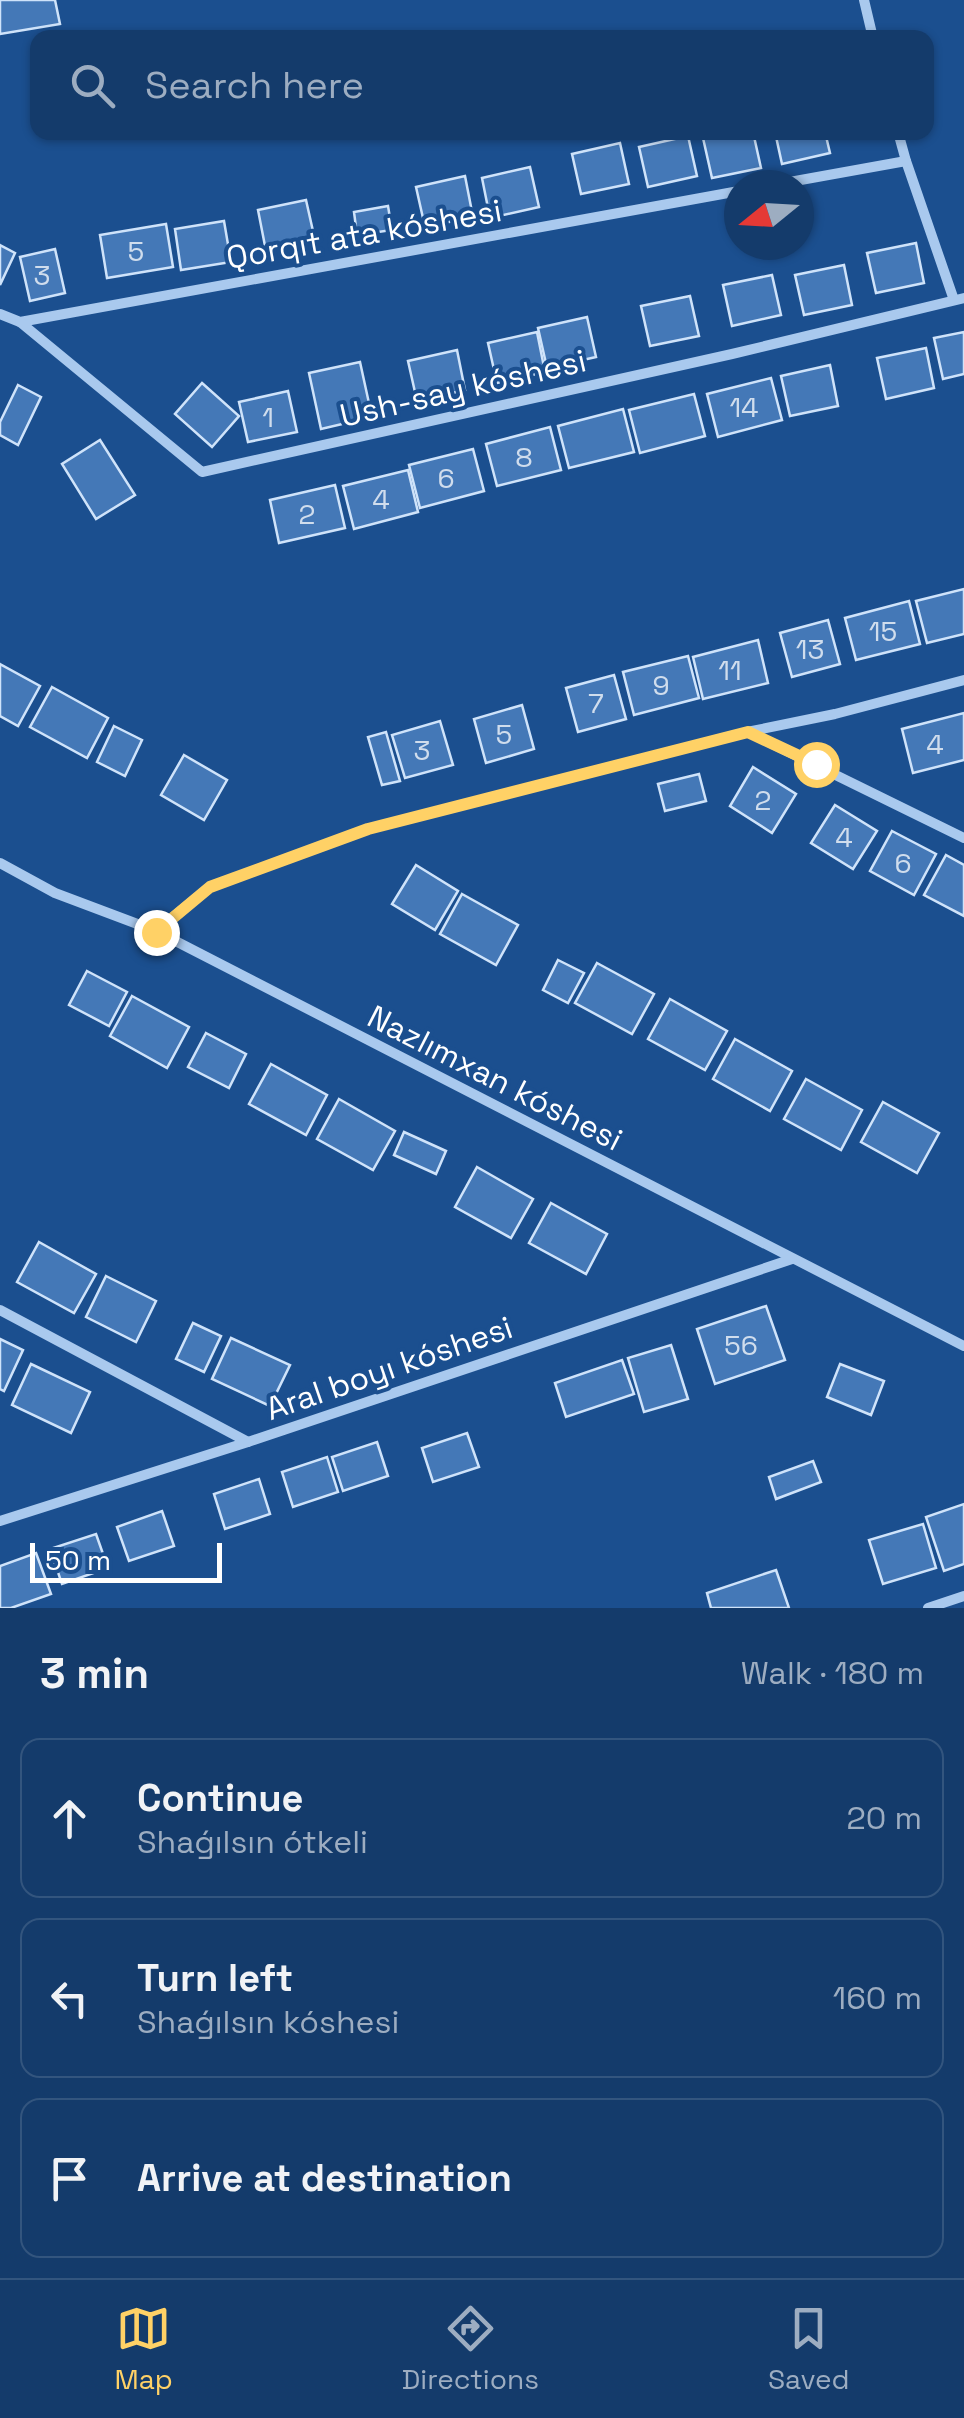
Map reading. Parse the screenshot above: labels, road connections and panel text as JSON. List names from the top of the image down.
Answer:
{
  "streets": {
    "street": [
      "Qorqıt ata kóshesi",
      "Ush-say kóshesi",
      "Nazlımxan kóshesi",
      "Aral boyı kóshesi"
    ]
  },
  "crossings": [
    ["Qorqıt ata kóshesi", "Ush-say kóshesi"],
    ["Nazlımxan kóshesi", "Aral boyı kóshesi"]
  ],
  "house_numbers": [
    "5",
    "3",
    "14",
    "1",
    "8",
    "6",
    "4",
    "2",
    "15",
    "13",
    "11",
    "9",
    "7",
    "5",
    "4",
    "3",
    "2",
    "4",
    "6",
    "56"
  ],
  "scale_bar": "50 m",
  "north": "left",
  "page": {
    "search": "Search here",
    "scale": "50 m",
    "heading": ["3 min", "Walk · 180 m"],
    "list": [
      ["Continue", "Shaǵılsın ótkeli", "20 m"],
      ["Turn left", "Shaǵılsın kóshesi", "160 m"],
      "Arrive at destination"
    ],
    "nav": ["Map", "Directions", "Saved"]
  }
}
